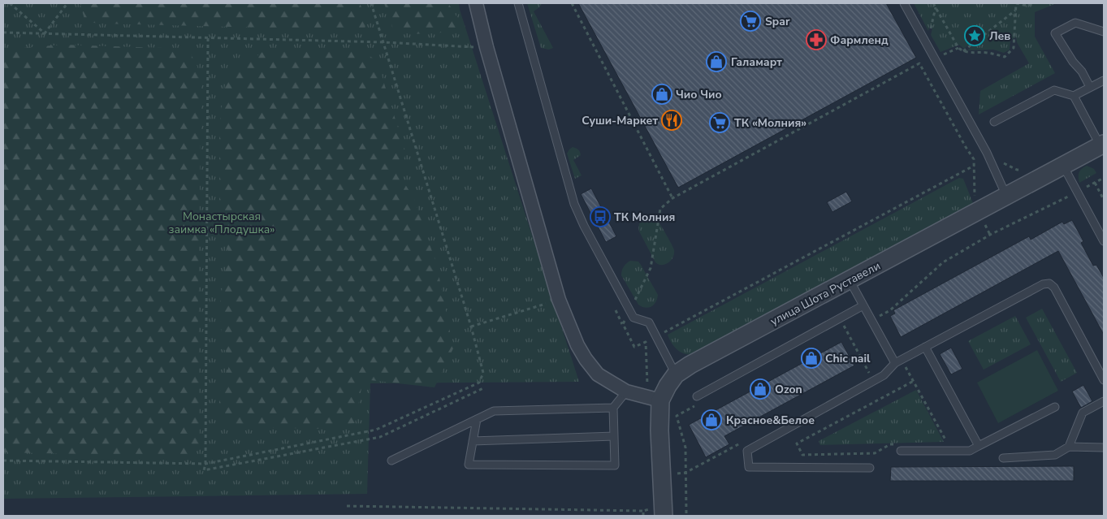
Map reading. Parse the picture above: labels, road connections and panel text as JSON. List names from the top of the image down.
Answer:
{
  "streets": {
    "street": ["улица Шота Руставели"]
  },
  "parks": ["Монастырская заимка «Плодушка»"],
  "places": {
    "supermarket": ["Spar", "ТК «Молния»"],
    "place": ["Лев"],
    "pharmacy": ["Фармленд"],
    "shop": [
      "Галамарт",
      "Чио Чио",
      "Chic nail",
      "Ozon",
      "Красное&Белое"
    ],
    "restaurant": ["Суши-Маркет"],
    "bus stop": ["ТК Молния"]
  }
}
